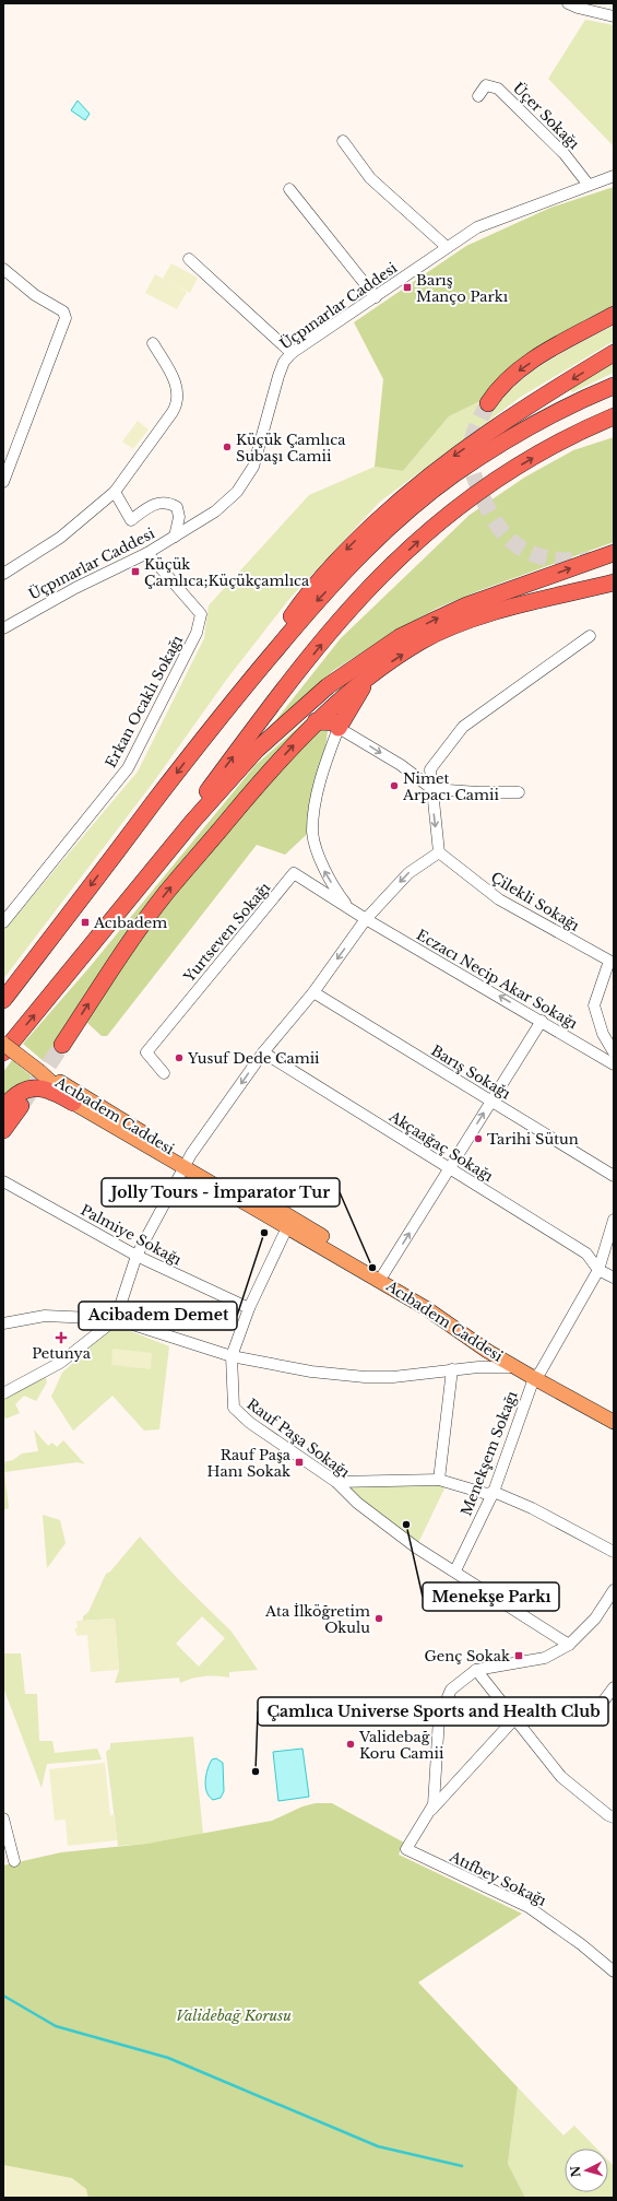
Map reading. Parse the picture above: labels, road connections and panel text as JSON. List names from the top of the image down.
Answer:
{
  "streets": {
    "main road": ["Acıbadem Caddesi"],
    "street": [
      "Üçer Sokağı",
      "Üçpınarlar Caddesi",
      "Erkan Ocaklı Sokağı",
      "Çilekli Sokağı",
      "Yurtseven Sokağı",
      "Eczacı Necip Akar Sokağı",
      "Barış Sokağı",
      "Akçaağaç Sokağı",
      "Palmiye Sokağı",
      "Rauf Paşa Sokağı",
      "Menekşem Sokağı",
      "Atıfbey Sokağı"
    ]
  },
  "crossings": [
    ["Üçer Sokağı", "Üçpınarlar Caddesi"],
    ["Üçpınarlar Caddesi", "Erkan Ocaklı Sokağı"],
    ["Yurtseven Sokağı", "Eczacı Necip Akar Sokağı"],
    ["Acıbadem Caddesi", "Rauf Paşa Sokağı"],
    ["Acıbadem Caddesi", "Menekşem Sokağı"],
    ["Akçaağaç Sokağı", "Menekşem Sokağı"],
    ["Palmiye Sokağı", "Rauf Paşa Sokağı"],
    ["Rauf Paşa Sokağı", "Menekşem Sokağı"]
  ],
  "one_way": ["Eczacı Necip Akar Sokağı"],
  "parks": ["Validebağ Korusu"],
  "places": {
    "transit": [
      "Barış Manço Parkı",
      "Küçük Çamlıca;Küçükçamlıca",
      "Acıbadem",
      "Rauf Paşa Hanı Sokak",
      "Genç Sokak"
    ],
    "other": [
      "Küçük Çamlıca Subaşı Camii",
      "Nimet Arpacı Camii",
      "Yusuf Dede Camii",
      "Tarihi Sütun",
      "Acibadem Demet",
      "Jolly Tours - İmparator Tur",
      "Menekşe Parkı",
      "Ata İlköğretim Okulu",
      "Validebağ Koru Camii",
      "Çamlıca Universe Sports and Health Club"
    ],
    "health": ["Petunya"]
  },
  "north": "left"
}
